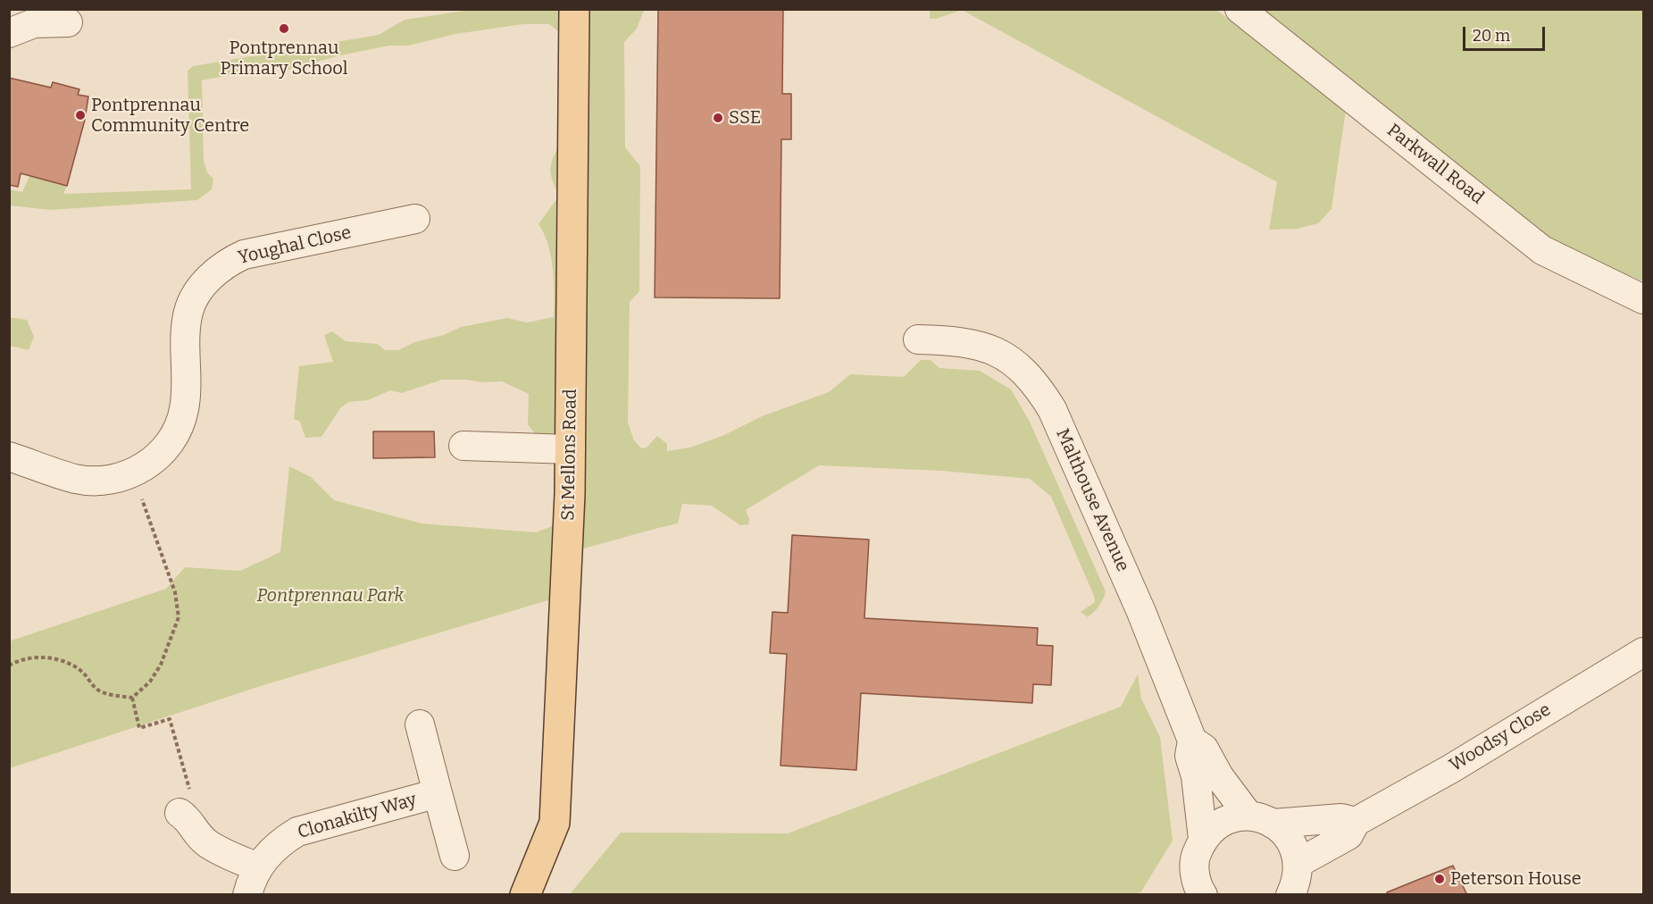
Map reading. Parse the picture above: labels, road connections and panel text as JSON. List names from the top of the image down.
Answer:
{
  "streets": {
    "main road": ["St Mellons Road"],
    "street": [
      "Parkwall Road",
      "Youghal Close",
      "Malthouse Avenue",
      "Woodsy Close",
      "Clonakilty Way"
    ]
  },
  "crossings": [
    ["Malthouse Avenue", "Woodsy Close"]
  ],
  "parks": ["Pontprennau Park"],
  "places": [
    "Pontprennau Primary School",
    "Pontprennau Community Centre",
    "SSE",
    "Peterson House"
  ],
  "scale_bar": "20 m"
}
